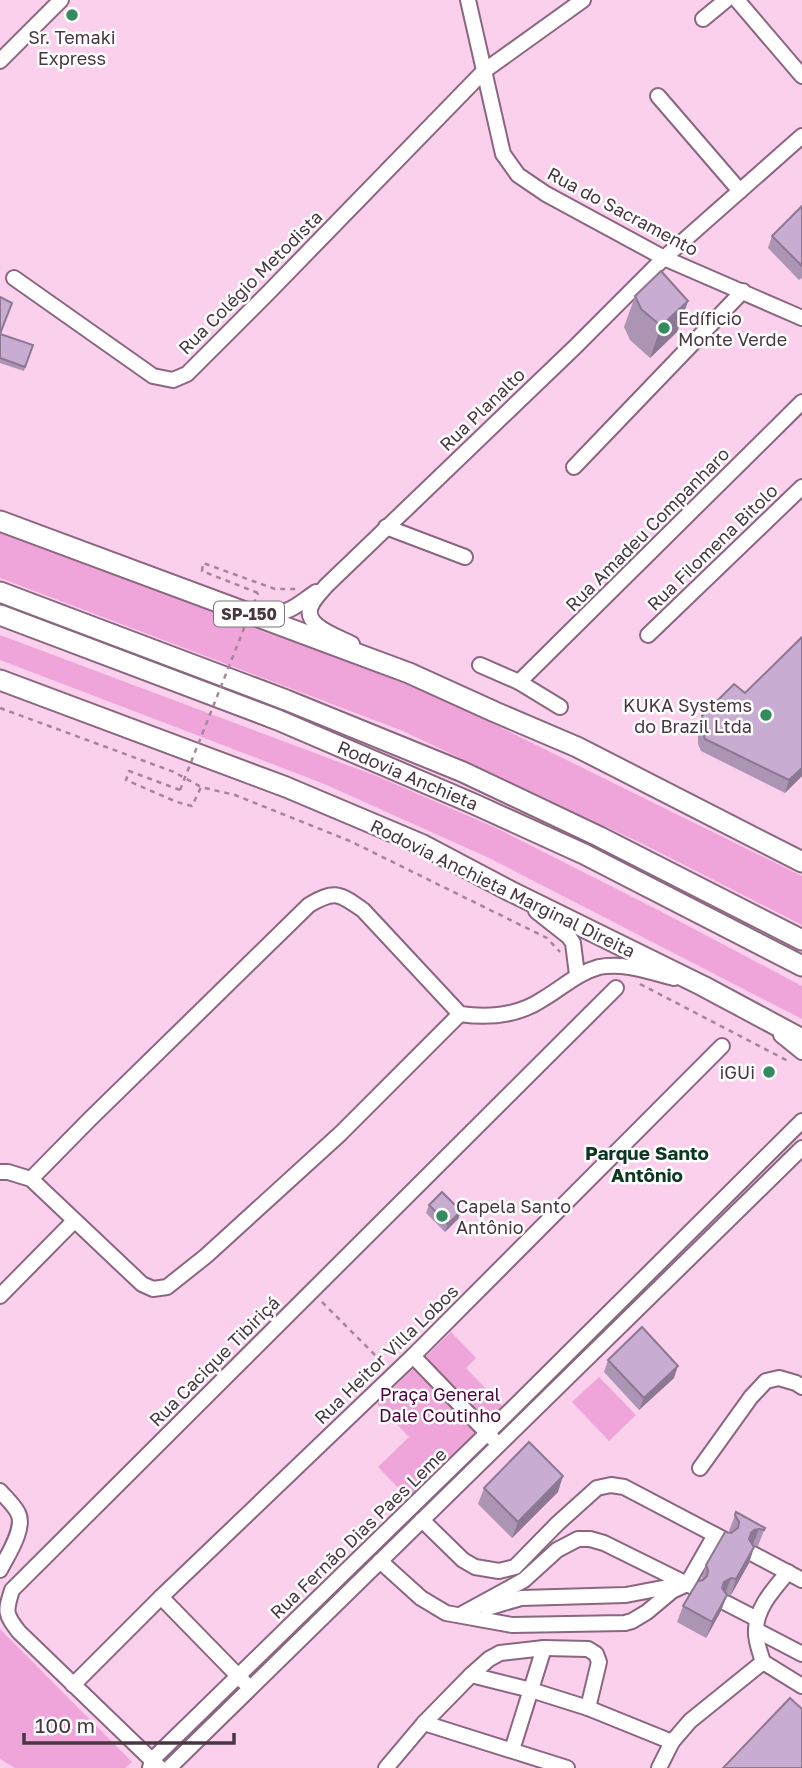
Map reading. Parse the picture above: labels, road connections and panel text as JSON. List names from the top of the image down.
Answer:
{
  "streets": {
    "highway": ["SP-150", "Rodovia Anchieta", "Rodovia Anchieta Marginal Direita"],
    "street": [
      "Rua do Sacramento",
      "Rua Colégio Metodista",
      "Rua Planalto",
      "Rua Amadeu Companharo",
      "Rua Filomena Bitolo",
      "Rua Heitor Villa Lobos",
      "Rua Cacique Tibiriçá",
      "Rua Fernão Dias Paes Leme"
    ]
  },
  "crossings": [
    ["Rua do Sacramento", "Rua Colégio Metodista"],
    ["Rua do Sacramento", "Rua Planalto"],
    ["Rua Planalto", "SP-150"],
    ["Rua Heitor Villa Lobos", "Rua Cacique Tibiriçá"],
    ["Rua Cacique Tibiriçá", "Rua Fernão Dias Paes Leme"]
  ],
  "districts": ["Parque Santo Antônio"],
  "parks": ["Praça General Dale Coutinho"],
  "places": [
    "Sr. Temaki Express",
    "Edíficio Monte Verde",
    "KUKA Systems do Brazil Ltda",
    "iGUi",
    "Capela Santo Antônio"
  ],
  "scale_bar": "100 m"
}
